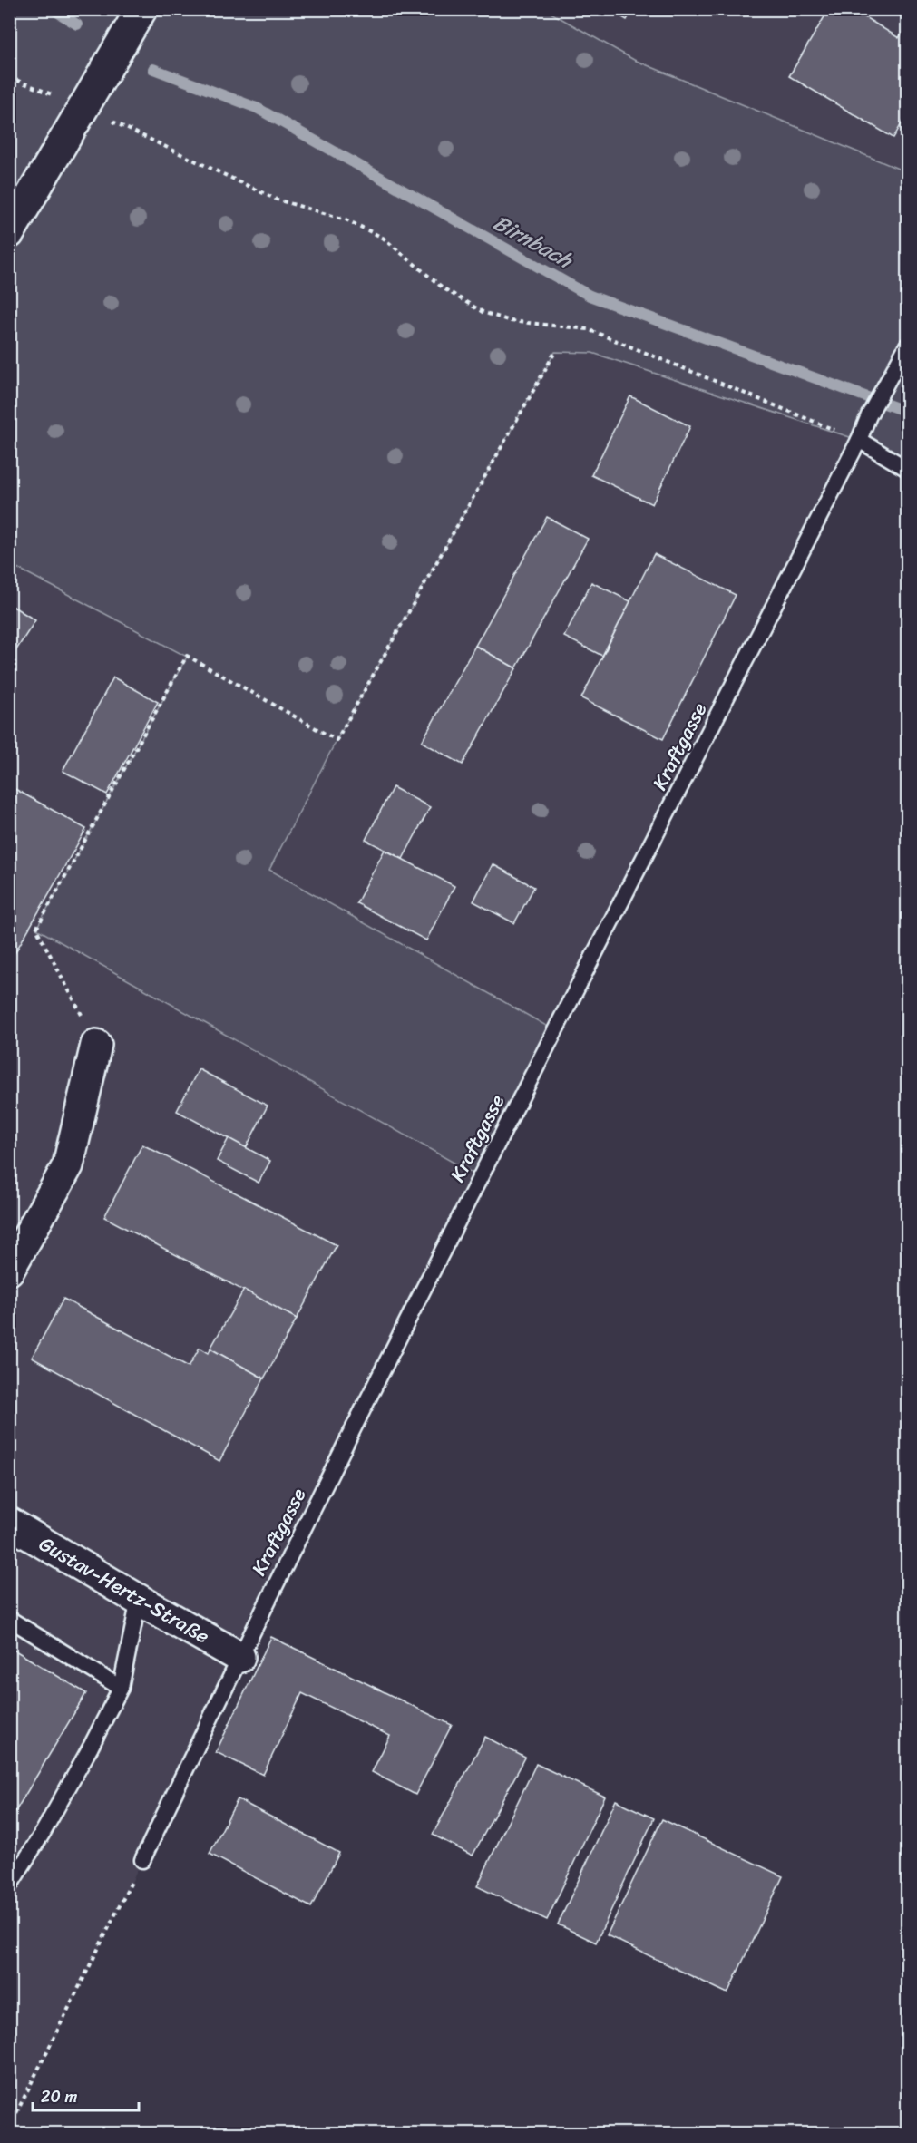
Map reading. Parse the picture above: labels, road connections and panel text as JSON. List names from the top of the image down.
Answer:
{
  "streets": {
    "street": ["Gustav-Hertz-Straße"],
    "lane": ["Kraftgasse"]
  },
  "crossings": [
    ["Kraftgasse", "Gustav-Hertz-Straße"]
  ],
  "water": ["Birnbach"],
  "scale_bar": "20 m"
}
